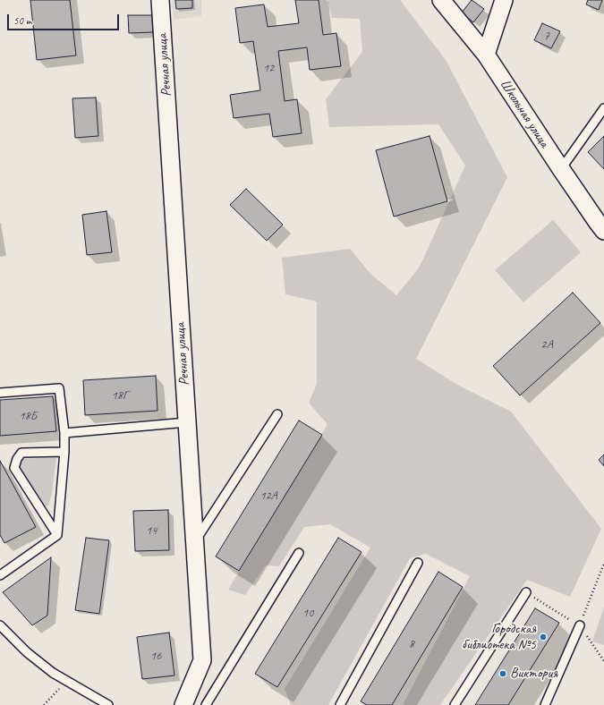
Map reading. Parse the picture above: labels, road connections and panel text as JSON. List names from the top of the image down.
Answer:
{
  "streets": {
    "street": ["Речная улица", "Школьная улица"]
  },
  "places": ["Городская библиотека №5", "Виктория"],
  "house_numbers": [
    "7",
    "12",
    "2А",
    "18Г",
    "18Б",
    "12А",
    "14",
    "10",
    "8",
    "16"
  ],
  "scale_bar": "50 m"
}
